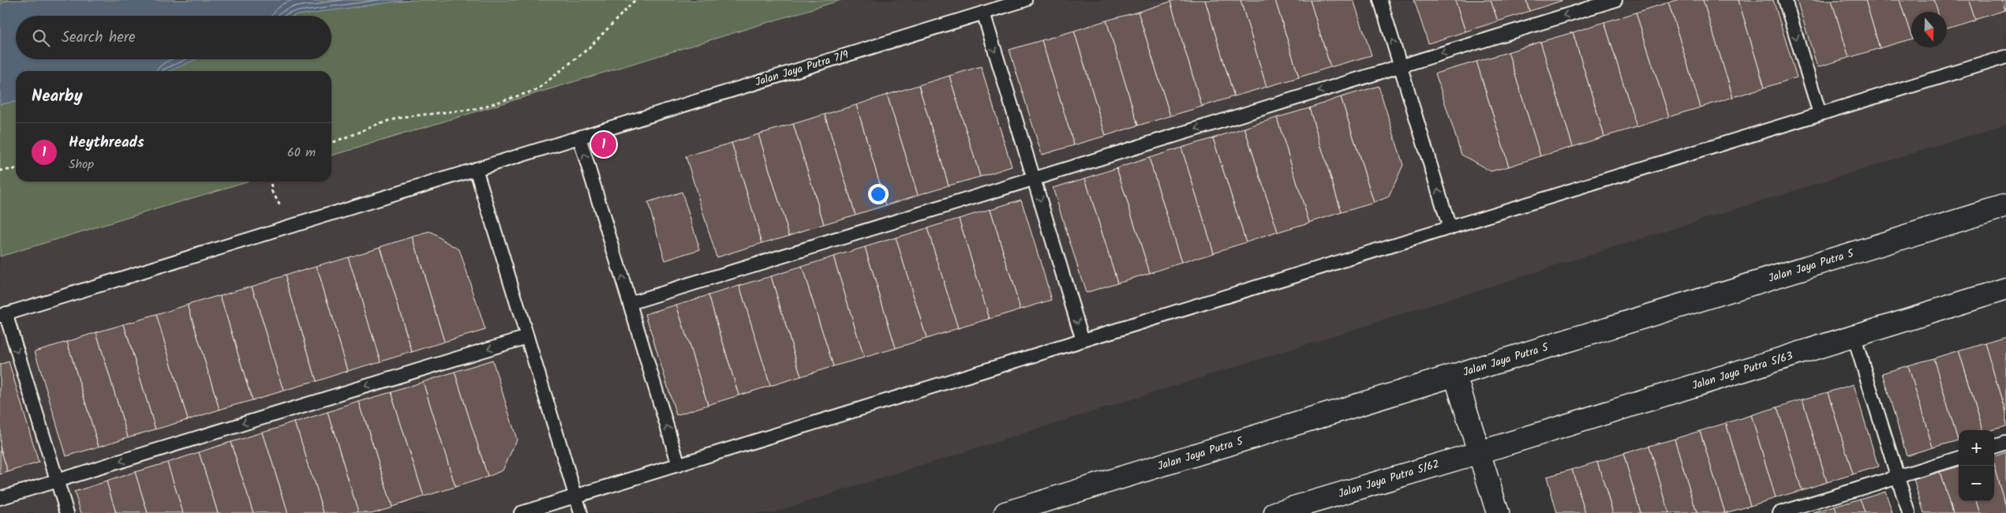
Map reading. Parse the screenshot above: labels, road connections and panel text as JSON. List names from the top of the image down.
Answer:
{
  "streets": {
    "street": ["Jalan Jaya Putra 5", "Jalan Jaya Putra 5/63", "Jalan Jaya Putra 5/62"],
    "lane": ["Jalan Jaya Putra 7/9"]
  },
  "crossings": [
    ["Jalan Jaya Putra 5/63", "Jalan Jaya Putra 5/62"]
  ],
  "north": "bottom",
  "page": {
    "search": "Search here",
    "heading": "Nearby",
    "list": [
      {
        "mark": "1",
        "name": "Heythreads",
        "note": "Shop",
        "value": "60 m"
      }
    ],
    "pins": "1",
    "map_buttons": ["+", "−"]
  }
}
